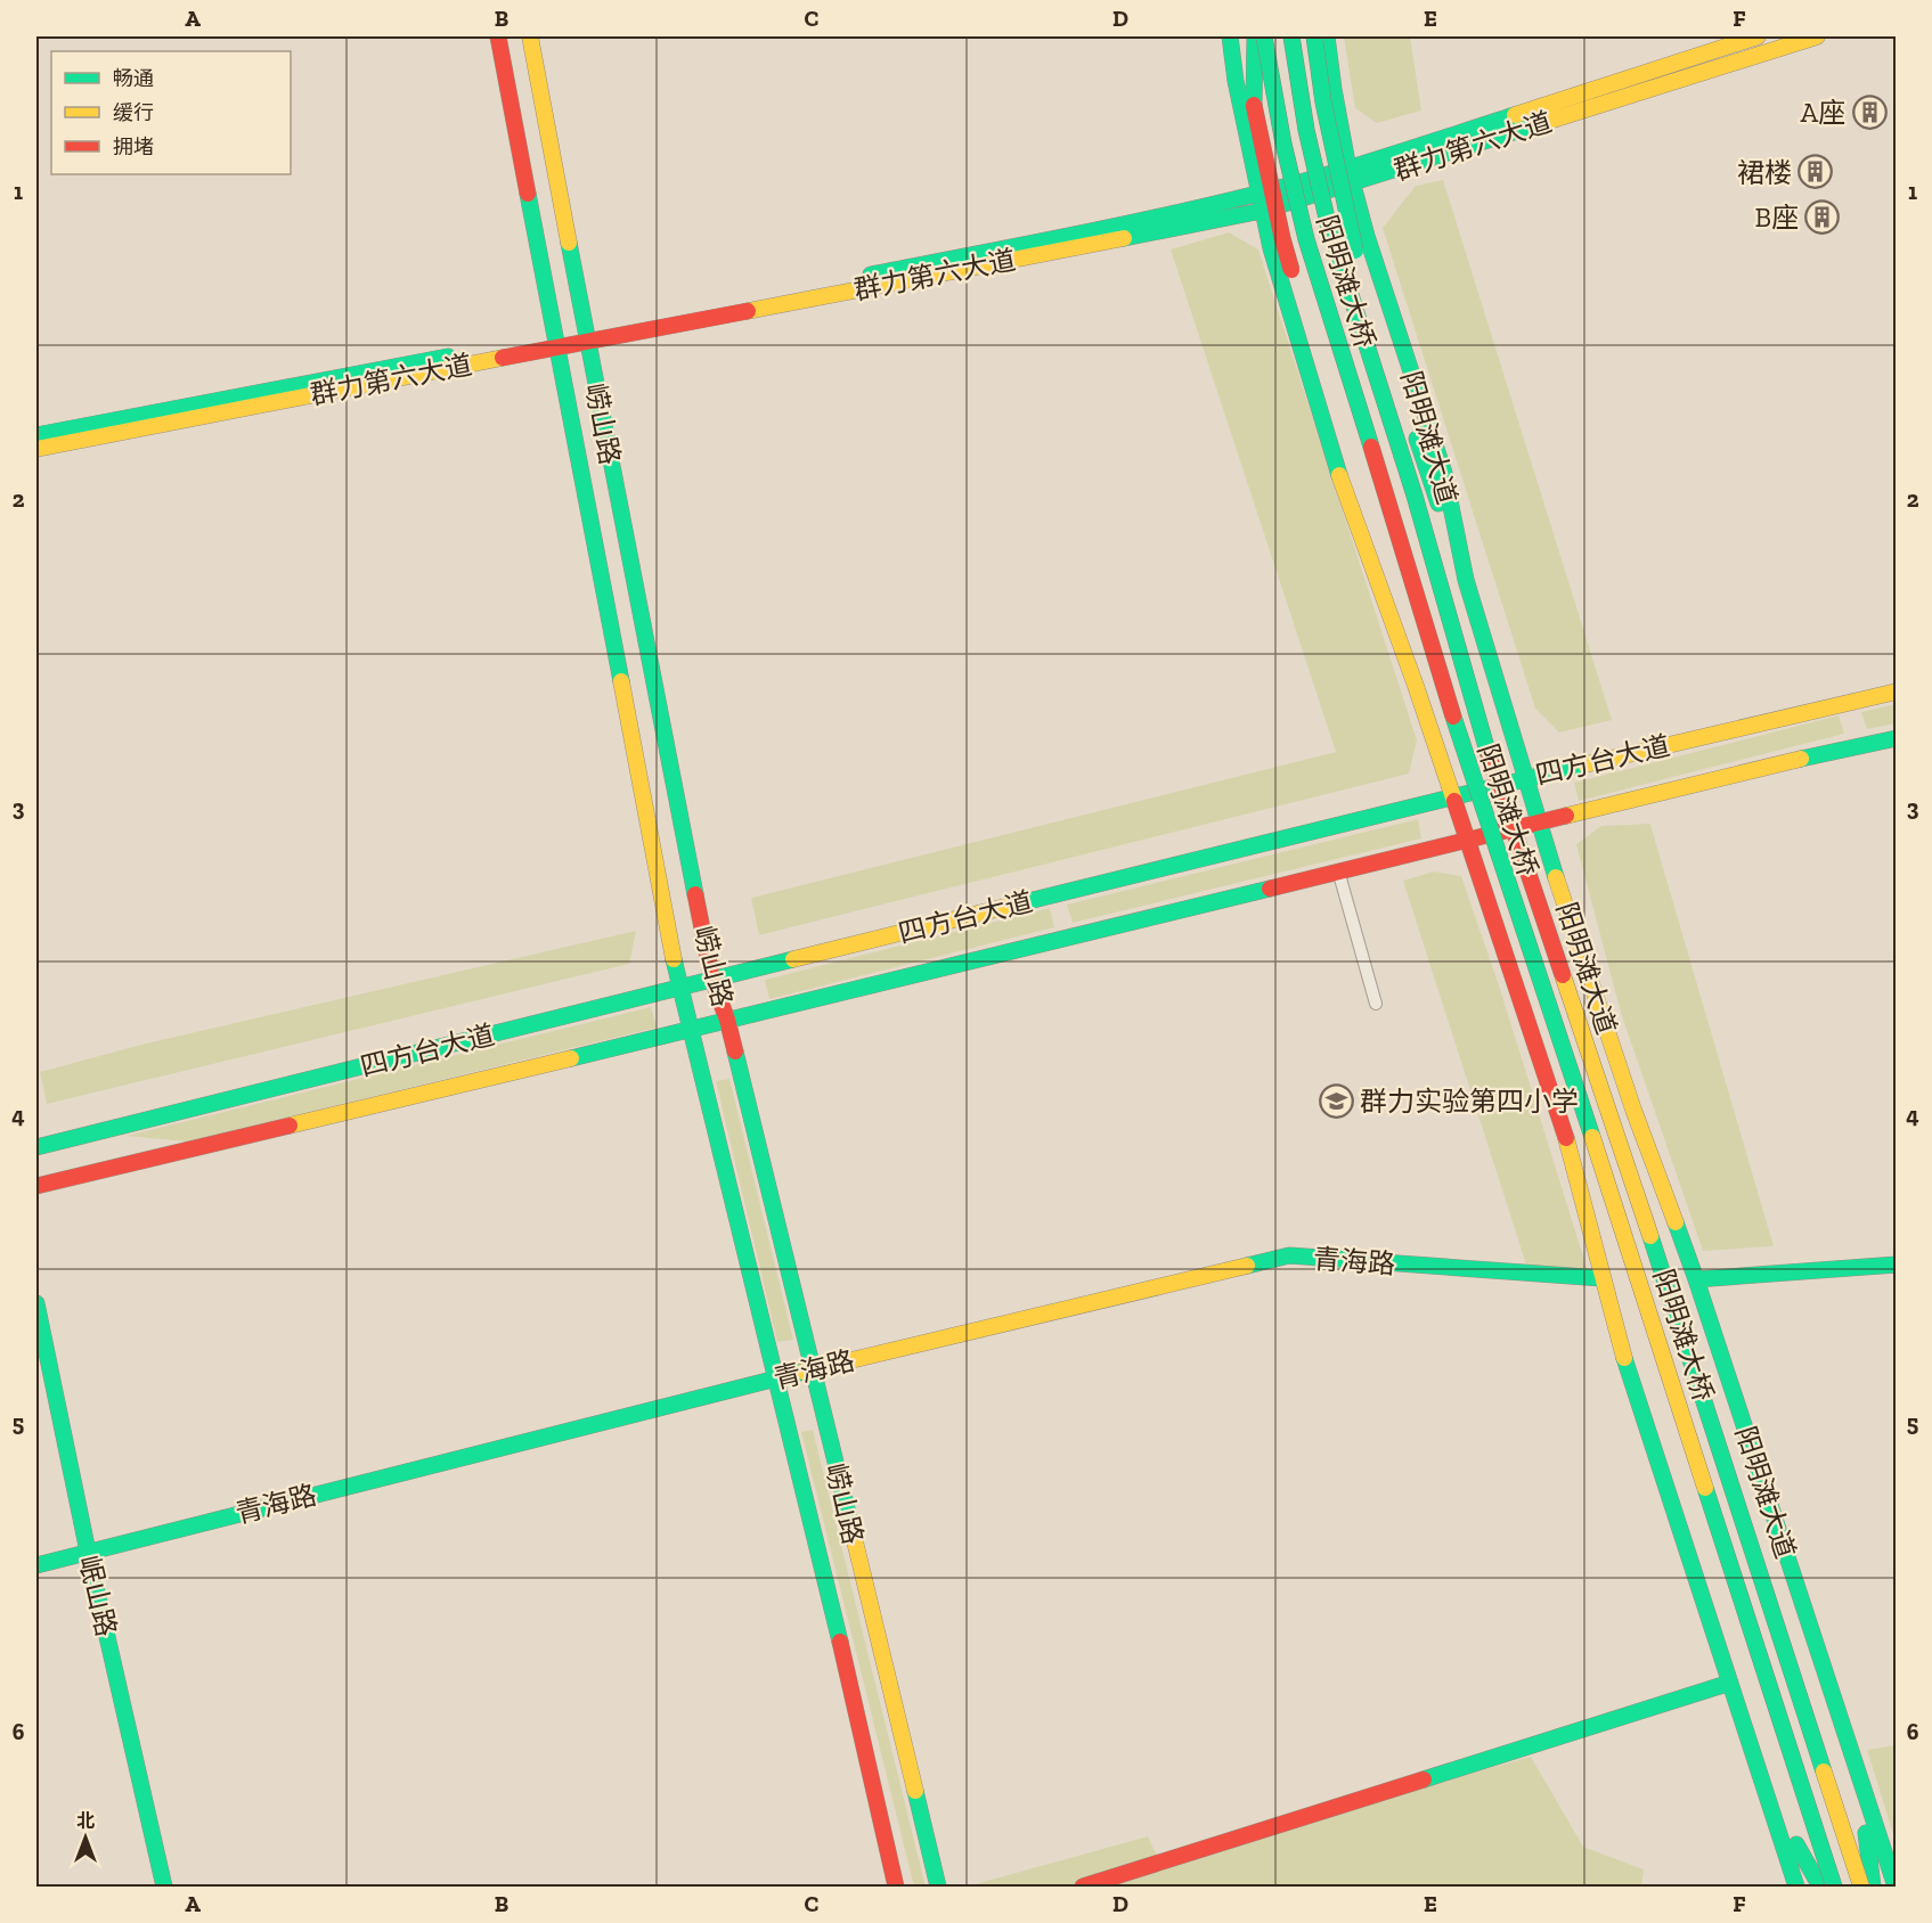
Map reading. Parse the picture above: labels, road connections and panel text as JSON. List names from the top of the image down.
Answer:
{
  "streets": {
    "main road": [
      "群力第六大道",
      "阳明滩大桥",
      "崂山路",
      "阳明滩大道",
      "四方台大道",
      "青海路",
      "岷山路"
    ]
  },
  "crossings": [
    ["群力第六大道", "崂山路"],
    ["群力第六大道", "阳明滩大道"],
    ["崂山路", "四方台大道"],
    ["崂山路", "青海路"],
    ["阳明滩大道", "四方台大道"],
    ["青海路", "岷山路"]
  ],
  "places": {
    "building": ["A座", "裙楼", "B座"],
    "school or university": ["群力实验第四小学"]
  },
  "legend": ["畅通", "缓行", "拥堵"],
  "north": "top",
  "grid": {
    "columns": [
      "A",
      "B",
      "C",
      "D",
      "E",
      "F"
    ],
    "rows": [
      "1",
      "2",
      "3",
      "4",
      "5",
      "6"
    ]
  }
}
